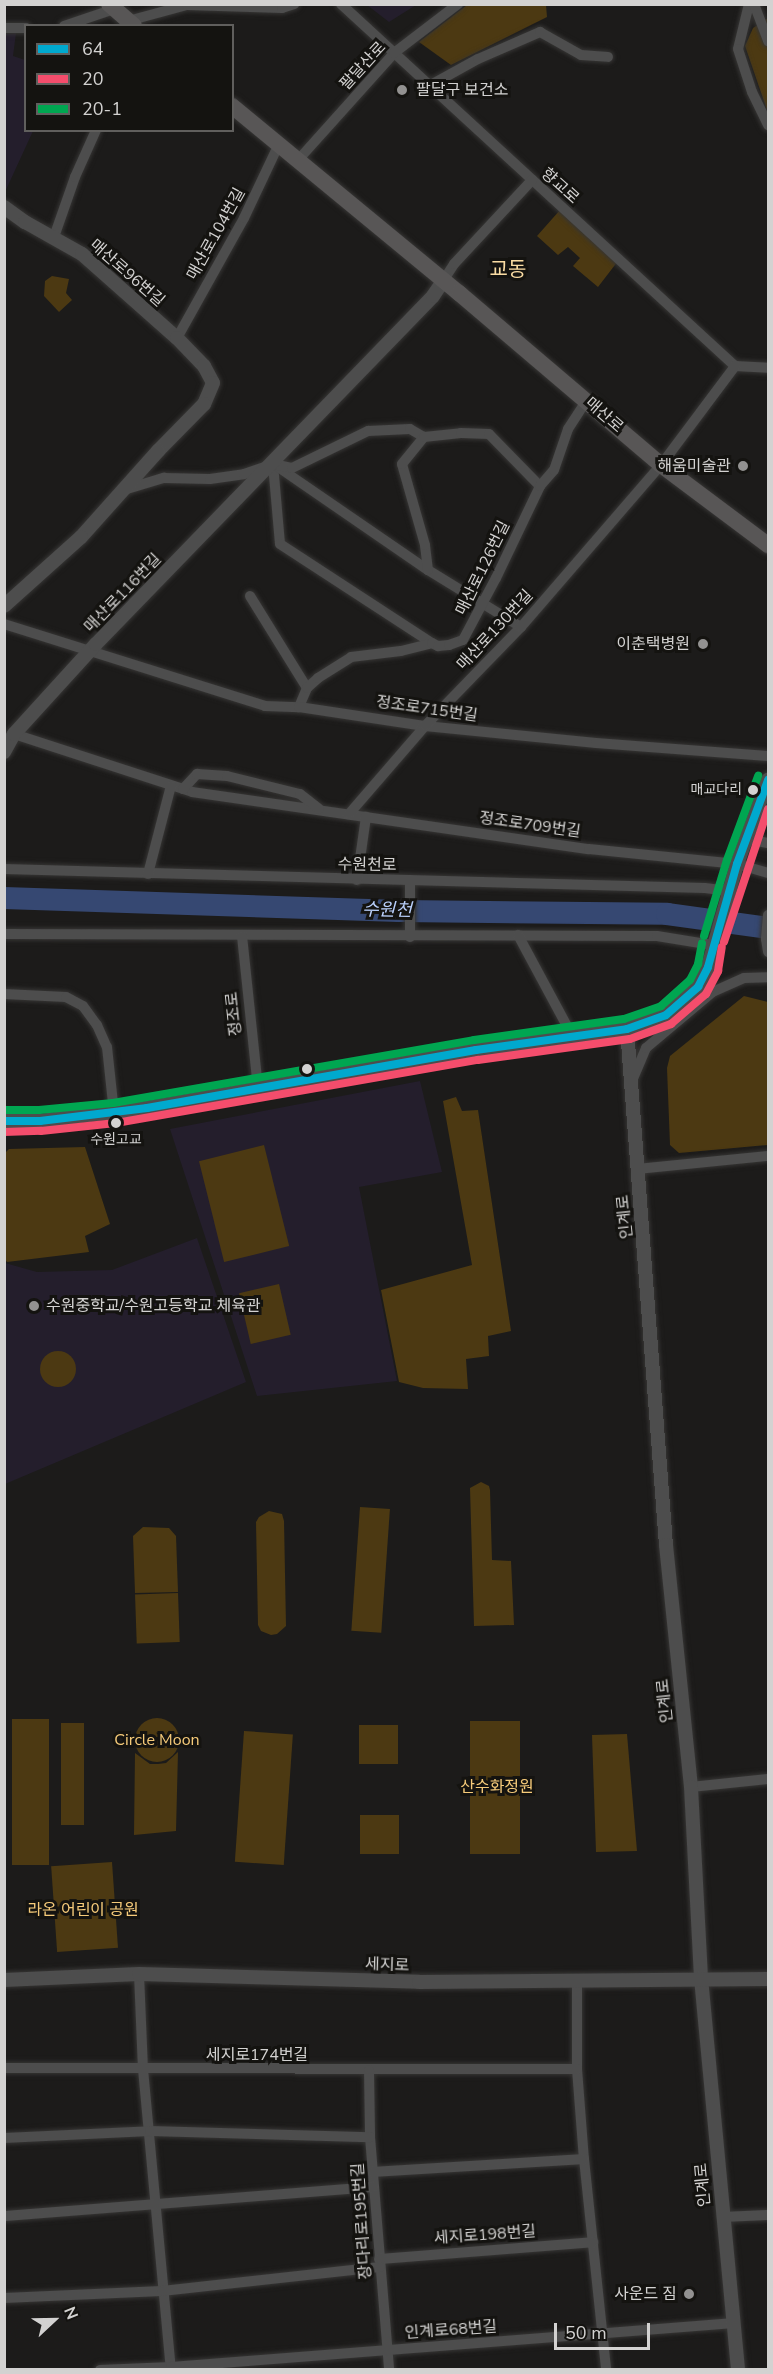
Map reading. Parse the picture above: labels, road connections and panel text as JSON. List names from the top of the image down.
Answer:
{
  "streets": {
    "main road": ["매산로"],
    "street": [
      "팔달산로",
      "향교로",
      "매산로104번길",
      "매산로96번길",
      "매산로126번길",
      "매산로116번길",
      "매산로130번길",
      "정조로715번길",
      "정조로709번길",
      "수원천로",
      "정조로",
      "인계로",
      "세지로",
      "세지로174번길",
      "장다리로195번길",
      "세지로198번길",
      "인계로68번길"
    ]
  },
  "crossings": [
    ["팔달산로", "향교로"],
    ["팔달산로", "매산로"],
    ["향교로", "매산로130번길"],
    ["매산로104번길", "매산로96번길"],
    ["매산로104번길", "매산로"],
    ["매산로96번길", "매산로116번길"],
    ["매산로", "매산로126번길"],
    ["매산로", "매산로116번길"],
    ["매산로", "매산로130번길"],
    ["매산로116번길", "정조로715번길"],
    ["매산로116번길", "정조로709번길"],
    ["매산로130번길", "정조로715번길"],
    ["매산로130번길", "정조로709번길"],
    ["인계로", "세지로"],
    ["인계로", "인계로68번길"],
    ["세지로174번길", "장다리로195번길"],
    ["장다리로195번길", "세지로198번길"],
    ["장다리로195번길", "인계로68번길"]
  ],
  "districts": ["교동"],
  "water": ["수원천"],
  "parks": ["Circle Moon", "산수화정원", "라온 어린이 공원"],
  "places": [
    "팔달구 보건소",
    "해움미술관",
    "이춘택병원",
    "매교다리",
    "수원고교",
    "수원중학교/수원고등학교 체육관",
    "사운드 짐"
  ],
  "lines": ["transit line 20-1", "transit line 64", "transit line 20"],
  "legend": ["64", "20", "20-1"],
  "scale_bar": "50 m",
  "north": "right"
}
